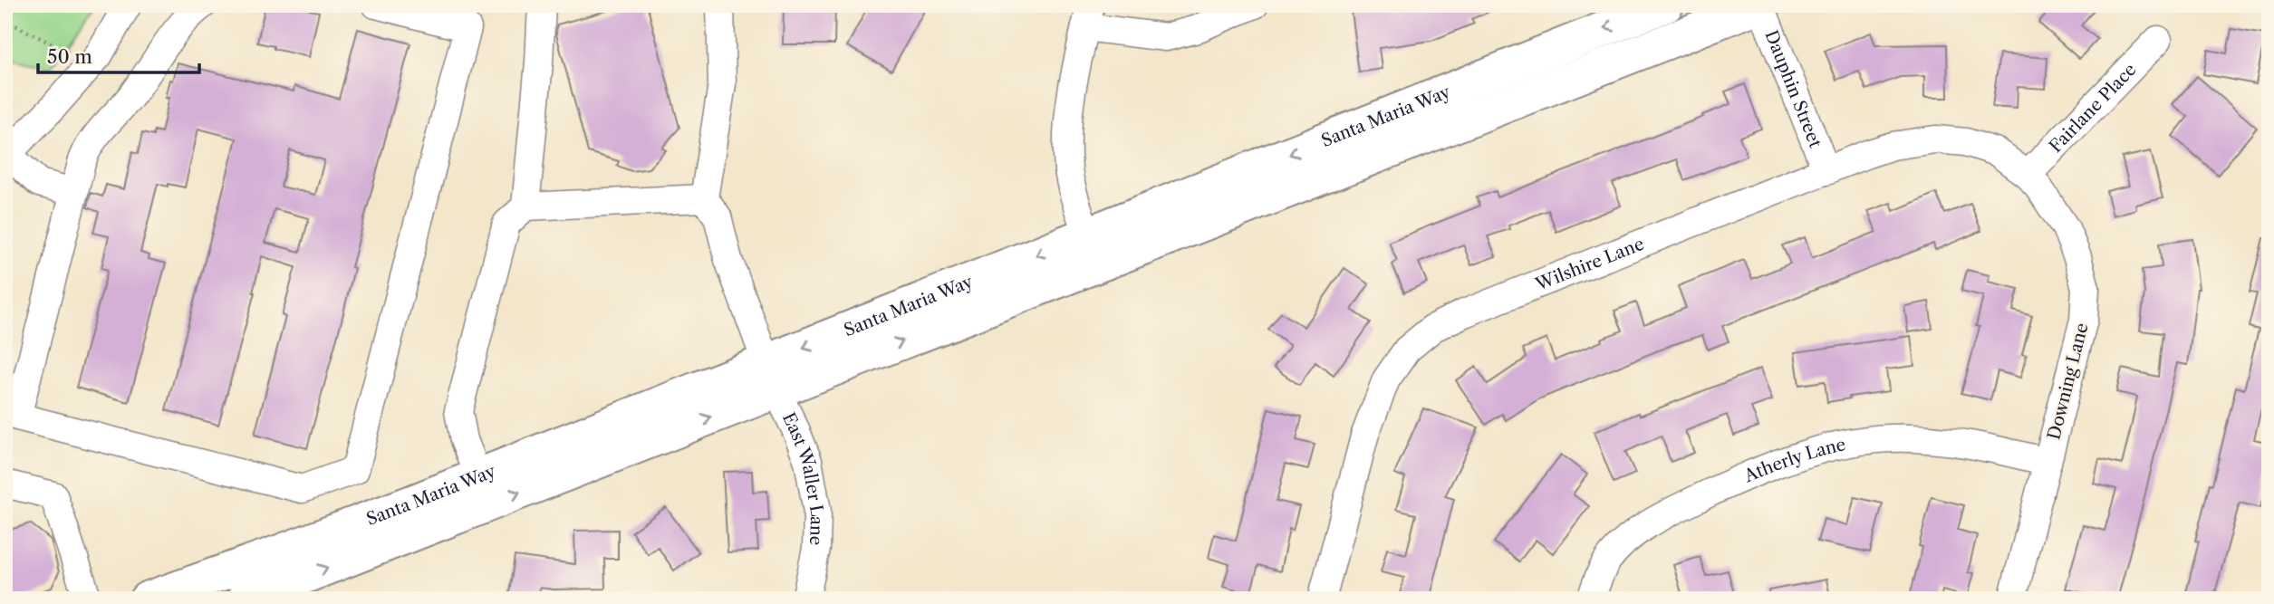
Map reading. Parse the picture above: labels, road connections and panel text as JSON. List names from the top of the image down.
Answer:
{
  "streets": {
    "main road": ["Santa Maria Way"],
    "street": [
      "Dauphin Street",
      "Fairlane Place",
      "Wilshire Lane",
      "Downing Lane",
      "Atherly Lane",
      "East Waller Lane"
    ]
  },
  "crossings": [
    ["Dauphin Street", "Santa Maria Way"],
    ["Dauphin Street", "Wilshire Lane"],
    ["Fairlane Place", "Wilshire Lane"],
    ["Fairlane Place", "Downing Lane"],
    ["Santa Maria Way", "East Waller Lane"],
    ["Wilshire Lane", "Downing Lane"],
    ["Downing Lane", "Atherly Lane"]
  ],
  "scale_bar": "50 m"
}
